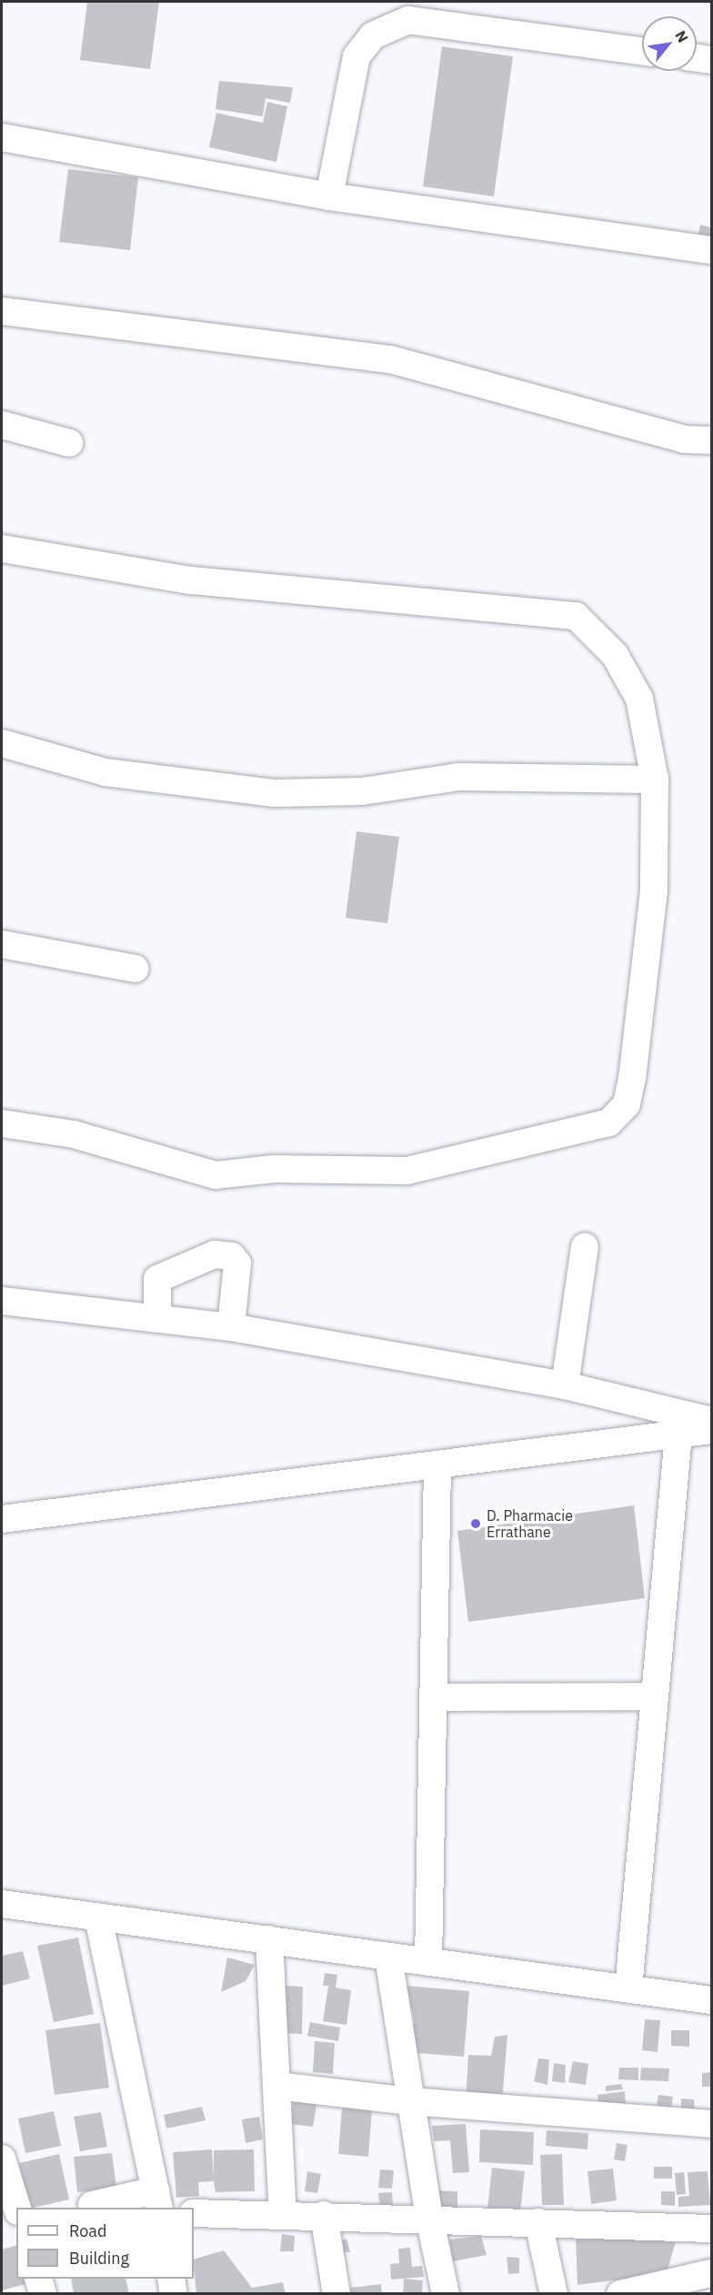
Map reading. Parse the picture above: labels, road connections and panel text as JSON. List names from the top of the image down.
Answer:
{
  "places": ["D. Pharmacie Errathane"],
  "legend": ["Road", "Building"],
  "north": "top right"
}
